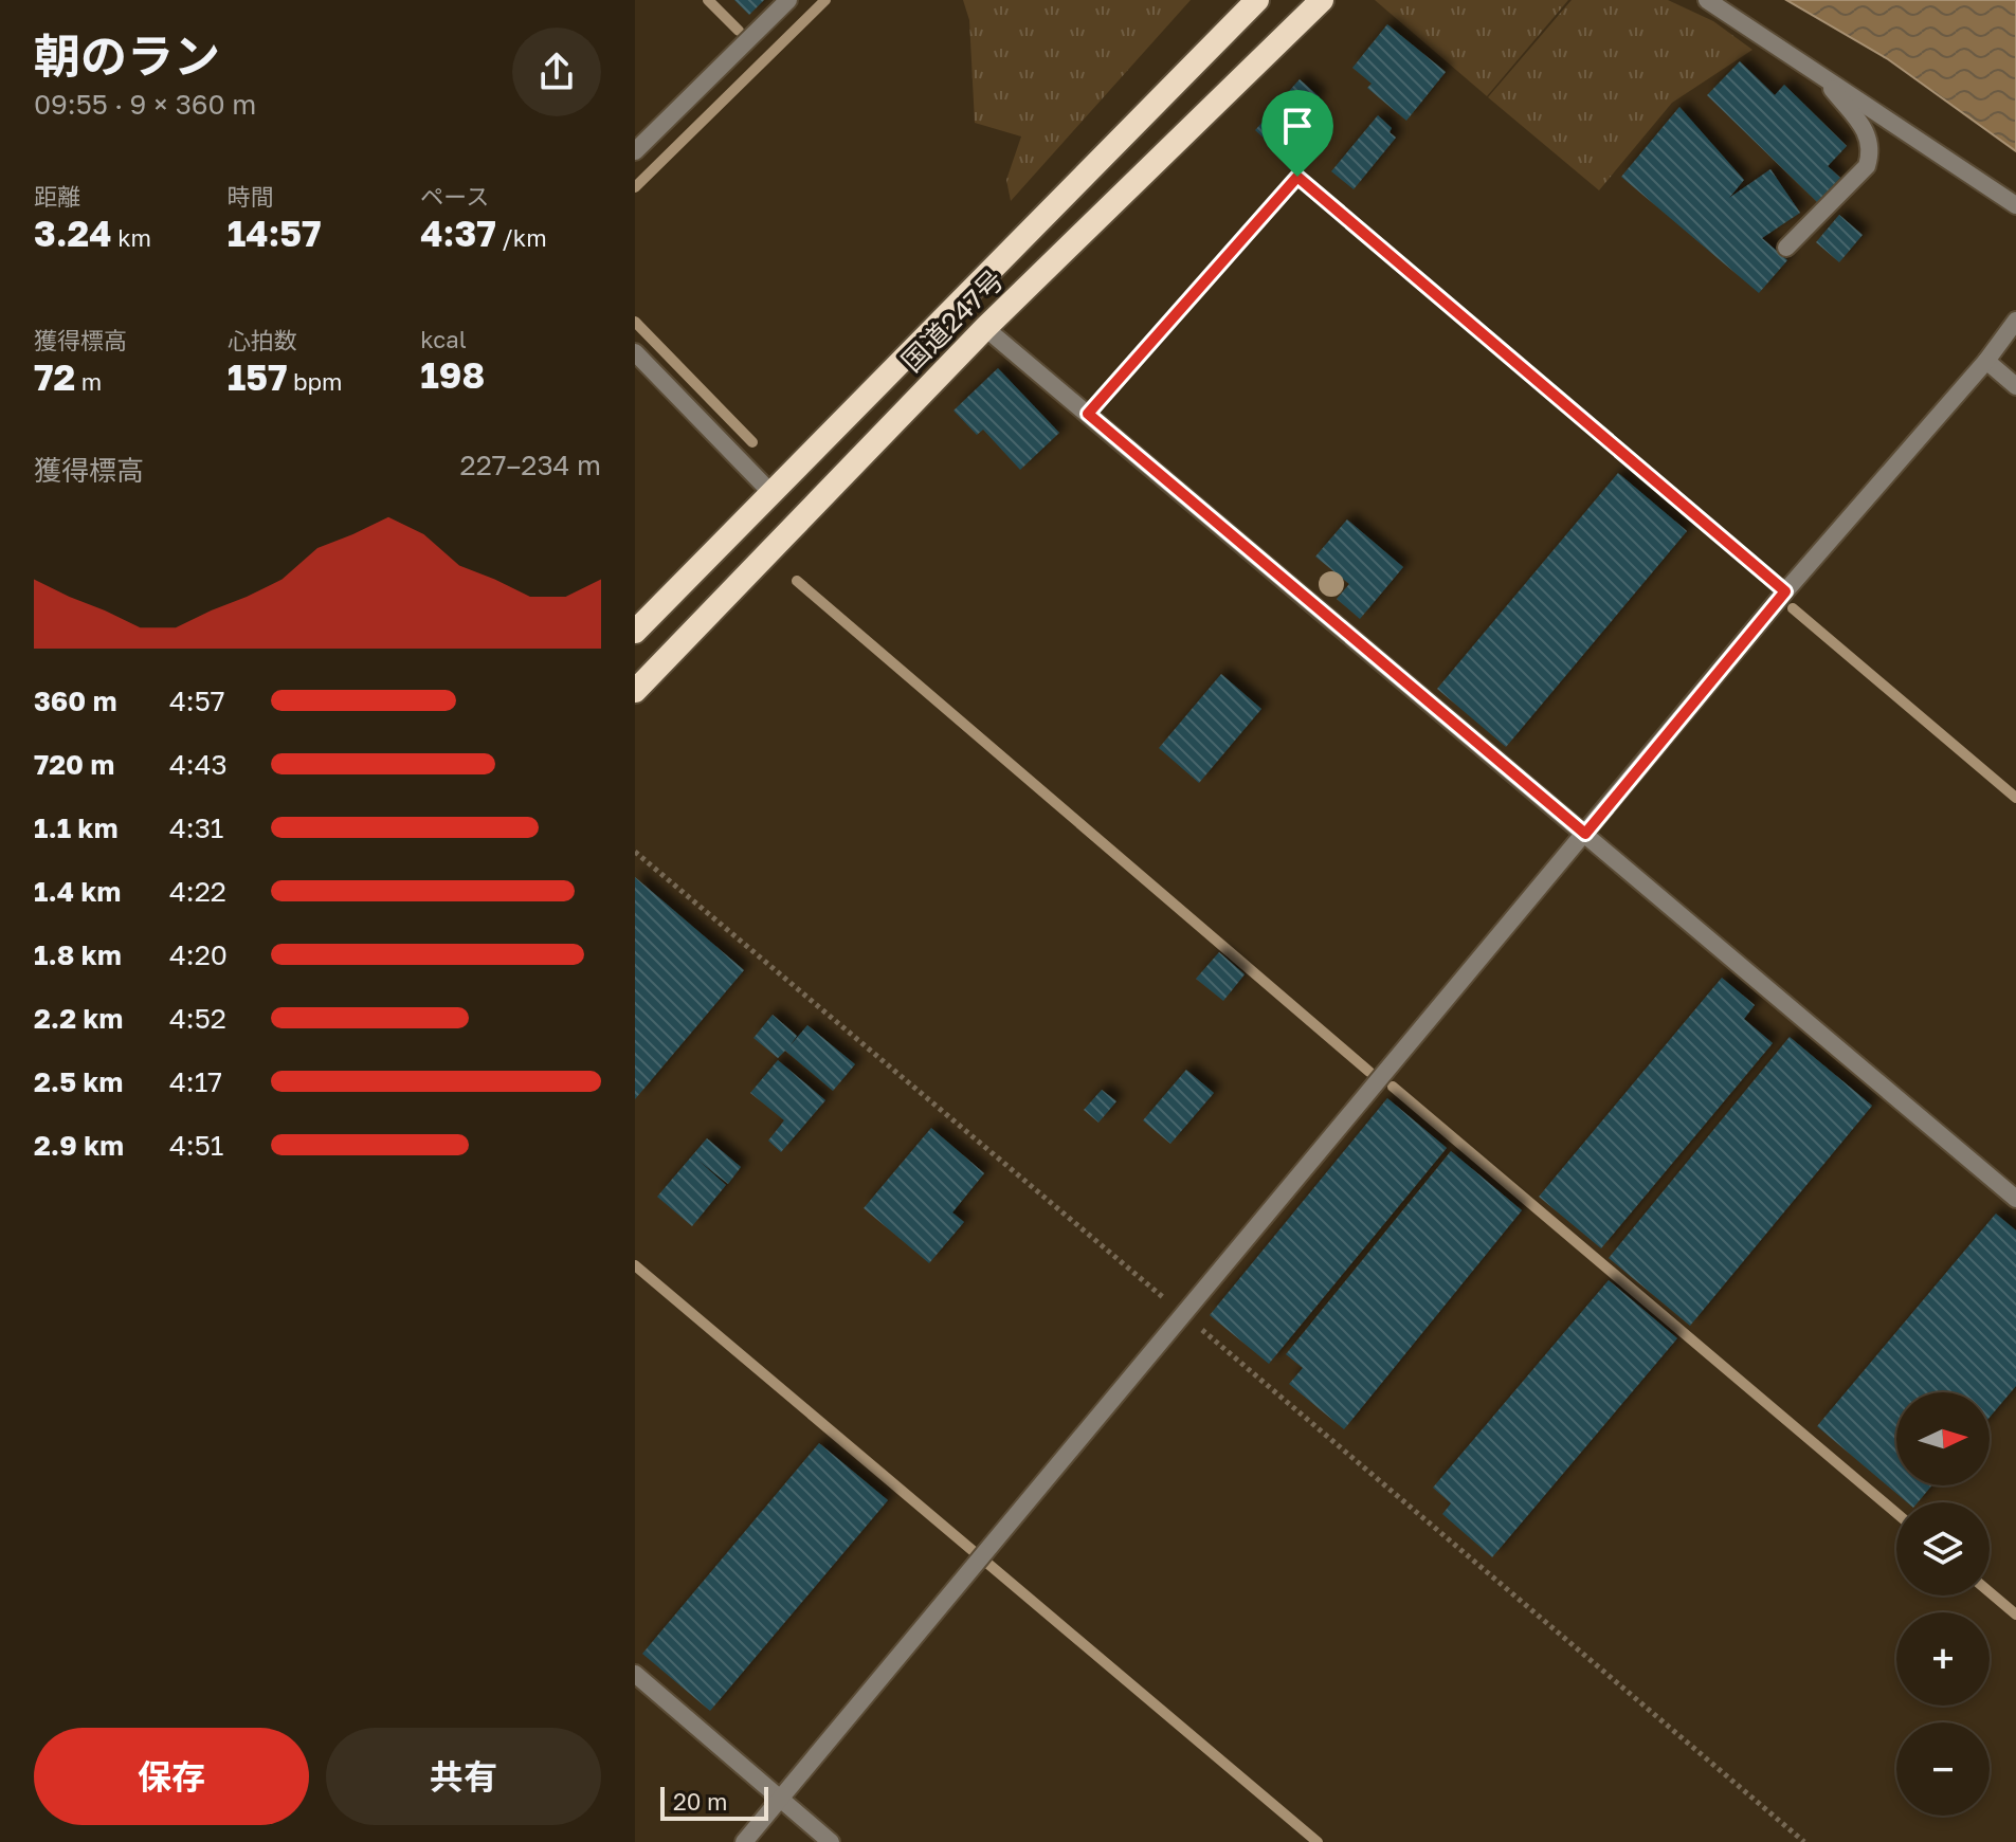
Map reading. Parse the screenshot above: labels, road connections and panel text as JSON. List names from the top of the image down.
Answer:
{
  "streets": {
    "highway": ["国道247号"]
  },
  "scale_bar": "20 m",
  "north": "right",
  "page": {
    "heading": ["朝のラン", "09:55 · 9 × 360 m"],
    "stats": [
      ["距離", "3.24 km"],
      ["時間", "14:57"],
      ["ペース", "4:37 /km"],
      ["獲得標高", "72 m"],
      ["心拍数", "157 bpm"],
      ["kcal", "198"]
    ],
    "chart": ["獲得標高", "227–234 m"],
    "list": [
      {
        "name": "360 m",
        "note": "4:57"
      },
      {
        "name": "720 m",
        "note": "4:43"
      },
      {
        "name": "1.1 km",
        "note": "4:31"
      },
      {
        "name": "1.4 km",
        "note": "4:22"
      },
      {
        "name": "1.8 km",
        "note": "4:20"
      },
      {
        "name": "2.2 km",
        "note": "4:52"
      },
      {
        "name": "2.5 km",
        "note": "4:17"
      },
      {
        "name": "2.9 km",
        "note": "4:51"
      }
    ],
    "map_buttons": ["+", "−"],
    "buttons": ["保存", "共有"],
    "scale": "20 m"
  }
}
